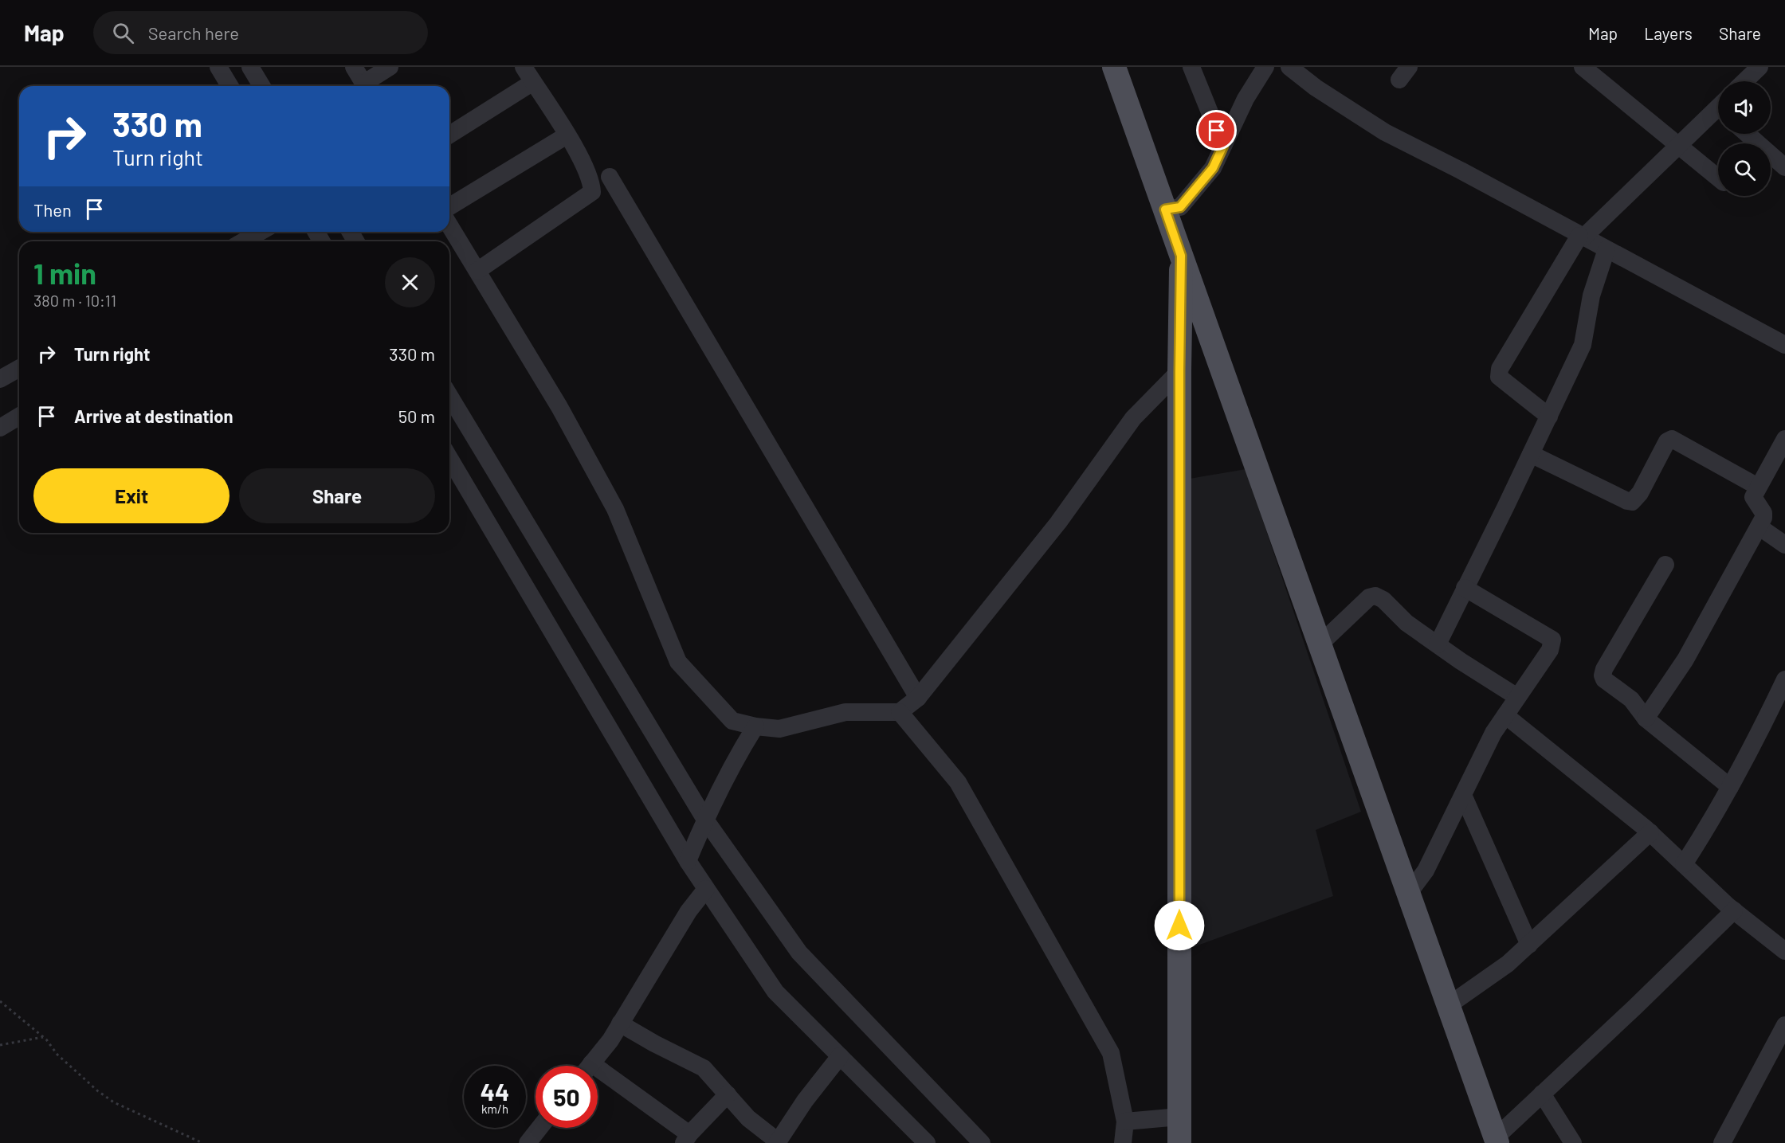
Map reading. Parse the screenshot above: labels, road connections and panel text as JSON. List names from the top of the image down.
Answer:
{
  "page": {
    "header": "Map",
    "search": "Search here",
    "nav": ["Map", "Layers", "Share"],
    "turn": ["330 m", "Turn right"],
    "then": "Then",
    "heading": ["1 min", "380 m · 10:11"],
    "list": [
      {
        "name": "Turn right",
        "value": "330 m"
      },
      {
        "name": "Arrive at destination",
        "value": "50 m"
      }
    ],
    "buttons": ["Exit", "Share"],
    "speed": "44 km/h",
    "limit": "50"
  }
}
